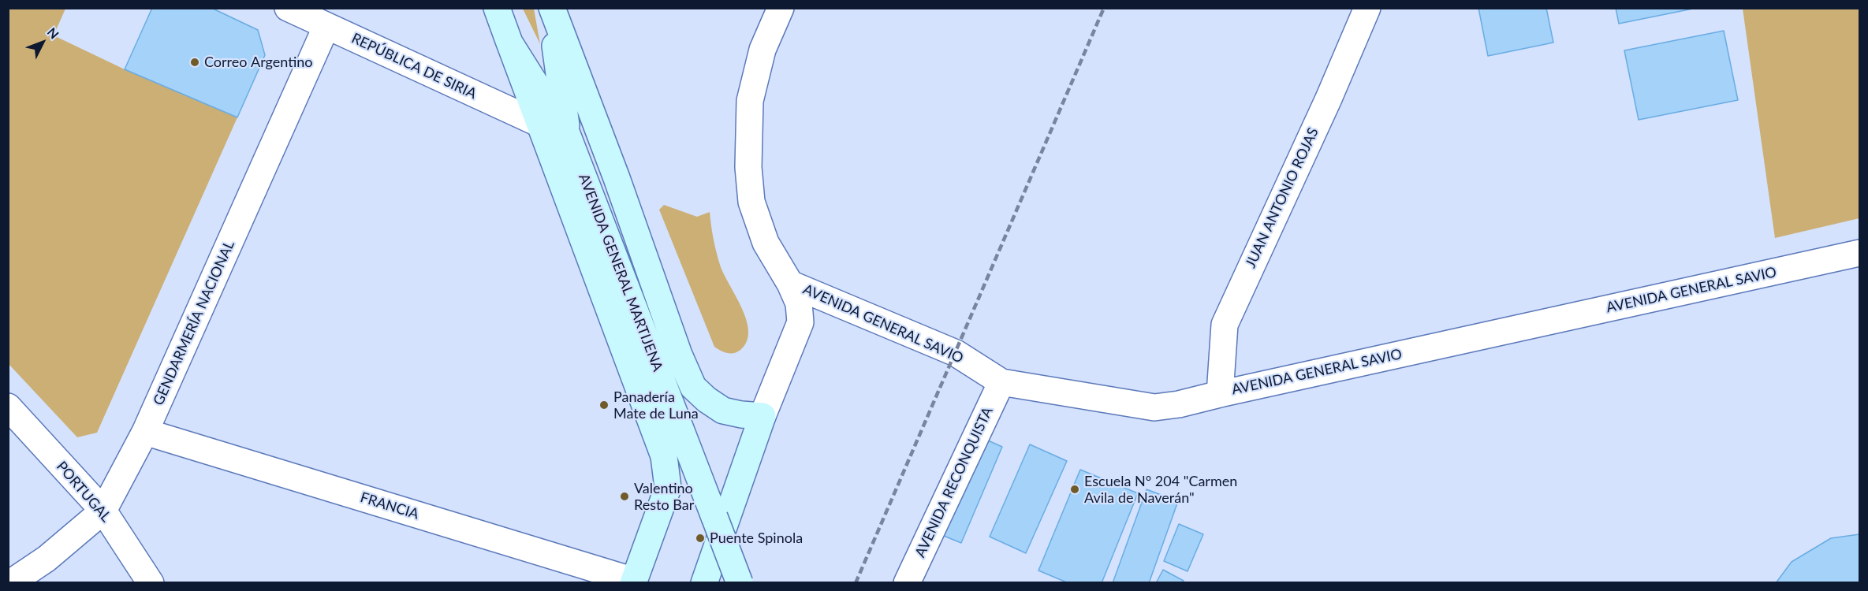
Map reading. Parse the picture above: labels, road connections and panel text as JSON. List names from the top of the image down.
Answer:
{
  "streets": {
    "street": [
      "REPÚBLICA DE SIRIA",
      "JUAN ANTONIO ROJAS",
      "AVENIDA GENERAL MARTIJENA",
      "AVENIDA GENERAL SAVIO",
      "GENDARMERÍA NACIONAL",
      "AVENIDA RECONQUISTA",
      "PORTUGAL",
      "FRANCIA"
    ]
  },
  "crossings": [
    ["REPÚBLICA DE SIRIA", "GENDARMERÍA NACIONAL"],
    ["JUAN ANTONIO ROJAS", "AVENIDA GENERAL SAVIO"],
    ["AVENIDA GENERAL SAVIO", "AVENIDA RECONQUISTA"],
    ["GENDARMERÍA NACIONAL", "PORTUGAL"],
    ["GENDARMERÍA NACIONAL", "FRANCIA"]
  ],
  "places": [
    "Correo Argentino",
    "Panadería Mate de Luna",
    "Escuela N° 204 \"Carmen Avila de Naverán\"",
    "Valentino Resto Bar",
    "Puente Spinola"
  ],
  "north": "top right"
}
